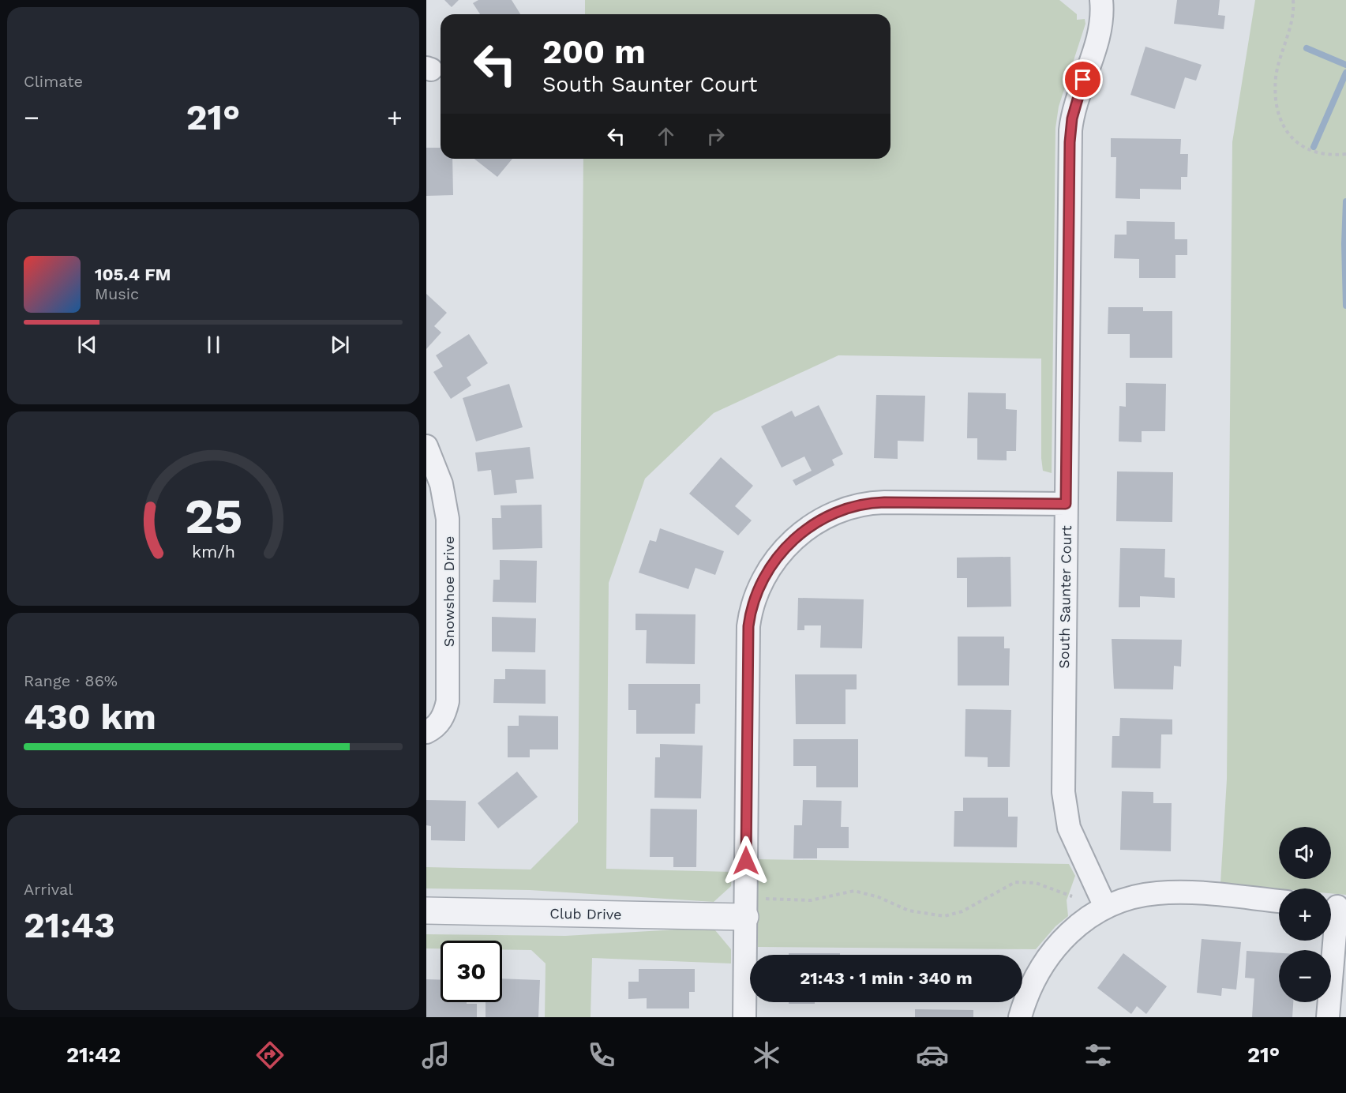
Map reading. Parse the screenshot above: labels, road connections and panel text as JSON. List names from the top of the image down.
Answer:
{
  "streets": {
    "street": ["Snowshoe Drive", "South Saunter Court", "Club Drive"]
  },
  "page": {
    "tile": [
      "Climate",
      ["Range · 86%", "430 km"],
      ["Arrival", "21:43"]
    ],
    "turn": ["200 m", "South Saunter Court"],
    "heat": ["−", "21°", "+"],
    "song": ["105.4 FM", "Music"],
    "map_buttons": ["+", "−"],
    "limit": "30",
    "trip": "21:43 · 1 min · 340 m",
    "tabs": ["21:42", "21°"],
    "gauge": ["25", "km/h"]
  }
}
